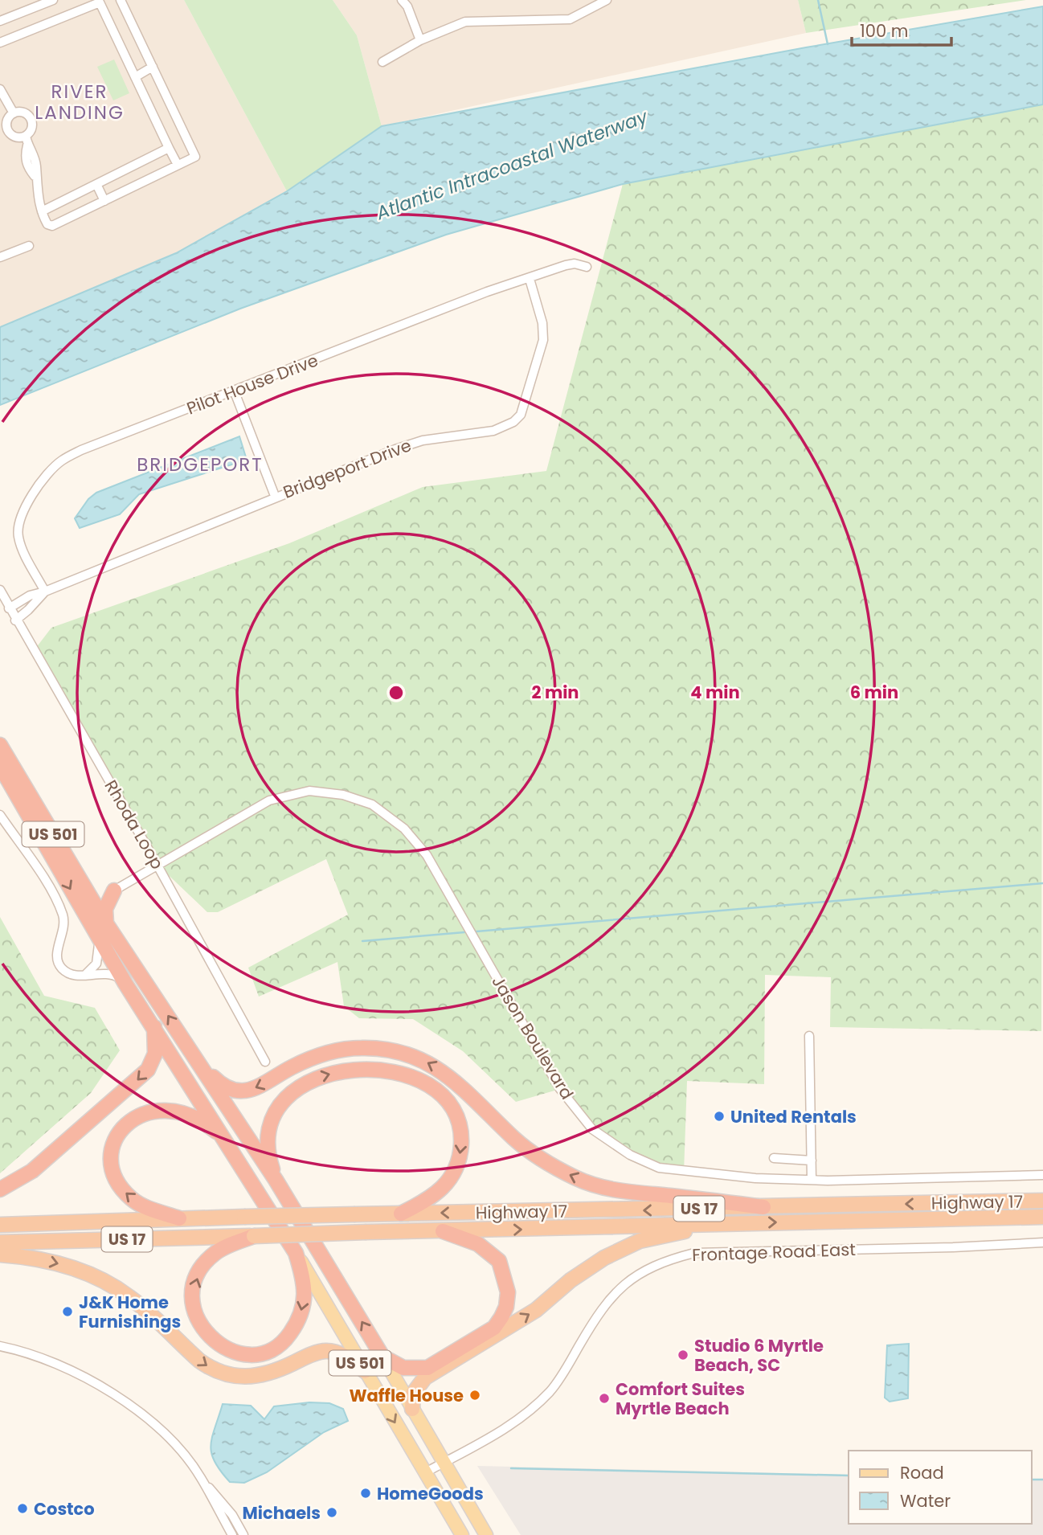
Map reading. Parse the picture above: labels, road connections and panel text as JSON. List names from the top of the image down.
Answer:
{
  "streets": {
    "highway": ["US 501", "Highway 17", "US 17"],
    "street": [
      "Pilot House Drive",
      "Bridgeport Drive",
      "Rhoda Loop",
      "Jason Boulevard",
      "Frontage Road East"
    ]
  },
  "crossings": [
    ["Pilot House Drive", "Bridgeport Drive"],
    ["Bridgeport Drive", "Rhoda Loop"],
    ["Rhoda Loop", "Jason Boulevard"],
    ["US 501", "Frontage Road East"]
  ],
  "districts": ["RIVER LANDING", "BRIDGEPORT"],
  "water": ["Atlantic Intracoastal Waterway"],
  "places": [
    "United Rentals",
    "J&K Home Furnishings",
    "Studio 6 Myrtle Beach, SC",
    "Waffle House",
    "Comfort Suites Myrtle Beach",
    "HomeGoods",
    "Costco",
    "Michaels"
  ],
  "legend": ["Road", "Water"],
  "scale_bar": "100 m",
  "rings": ["2 min", "4 min", "6 min"]
}
